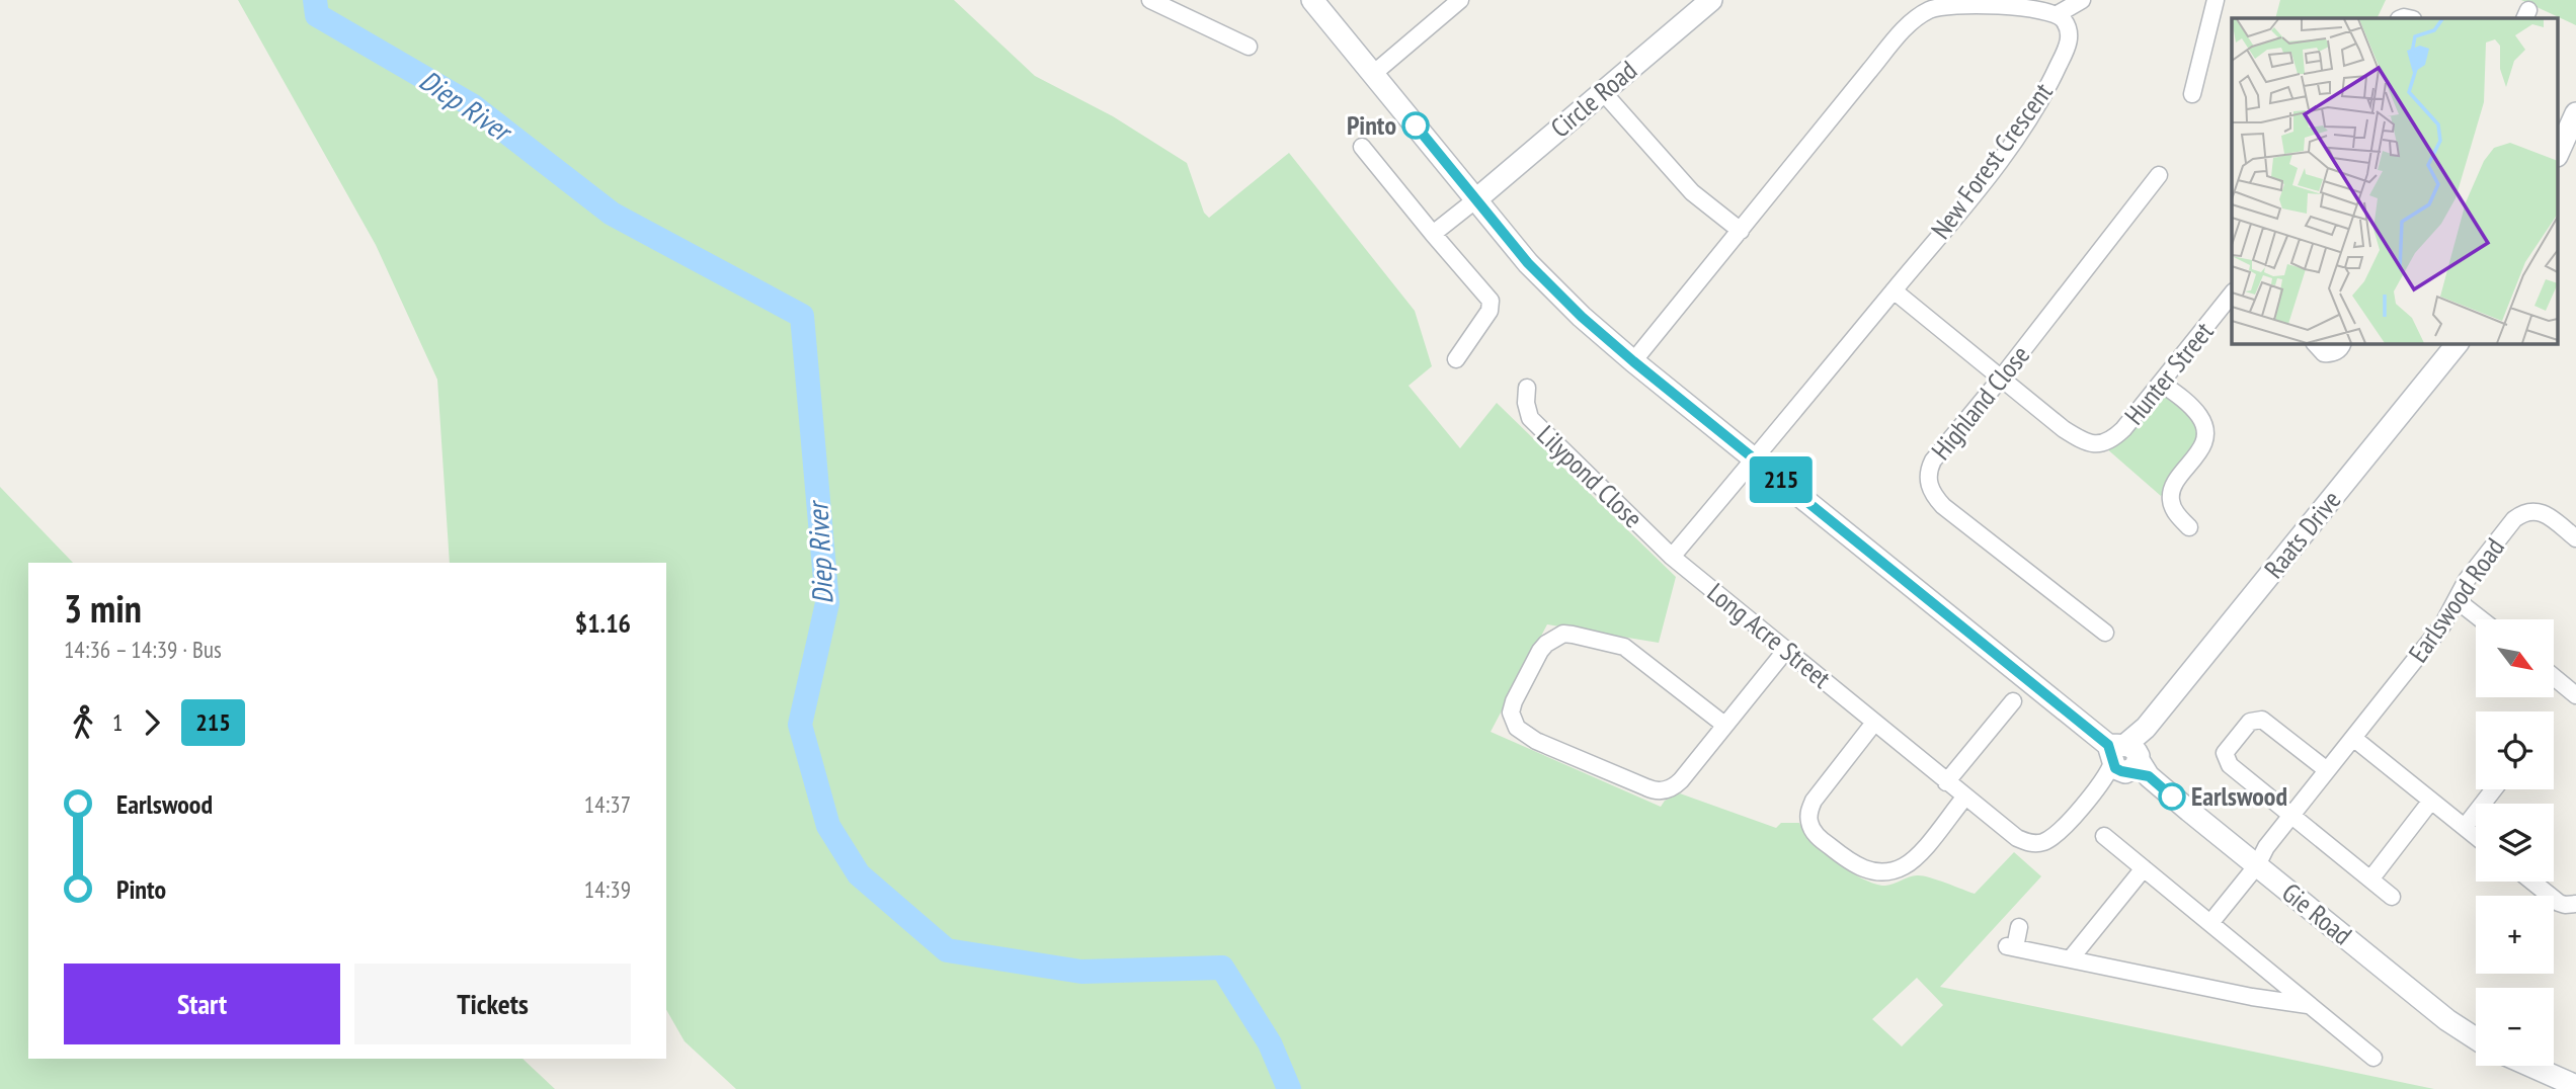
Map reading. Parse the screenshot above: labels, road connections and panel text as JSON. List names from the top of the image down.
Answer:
{
  "streets": {
    "street": [
      "Circle Road",
      "New Forest Crescent",
      "Hunter Street",
      "Highland Close",
      "Lilypond Close",
      "Raats Drive",
      "Earlswood Road",
      "Long Acre Street",
      "Gie Road"
    ]
  },
  "crossings": [
    ["Circle Road", "Gie Road"],
    ["New Forest Crescent", "Hunter Street"],
    ["New Forest Crescent", "Gie Road"],
    ["Hunter Street", "Highland Close"],
    ["Lilypond Close", "Long Acre Street"],
    ["Raats Drive", "Long Acre Street"],
    ["Raats Drive", "Gie Road"],
    ["Earlswood Road", "Gie Road"],
    ["Long Acre Street", "Gie Road"]
  ],
  "water": ["Diep River"],
  "places": ["Pinto", "Earlswood"],
  "lines": ["bus line 215"],
  "north": "bottom right",
  "page": {
    "on_map": "215",
    "heading": ["3 min", "14:36 – 14:39 · Bus", "$1.16"],
    "map_buttons": ["+", "−"],
    "legs": ["1", "215"],
    "list": [
      {
        "name": "Earlswood",
        "value": "14:37"
      },
      {
        "name": "Pinto",
        "value": "14:39"
      }
    ],
    "buttons": ["Start", "Tickets"]
  }
}
